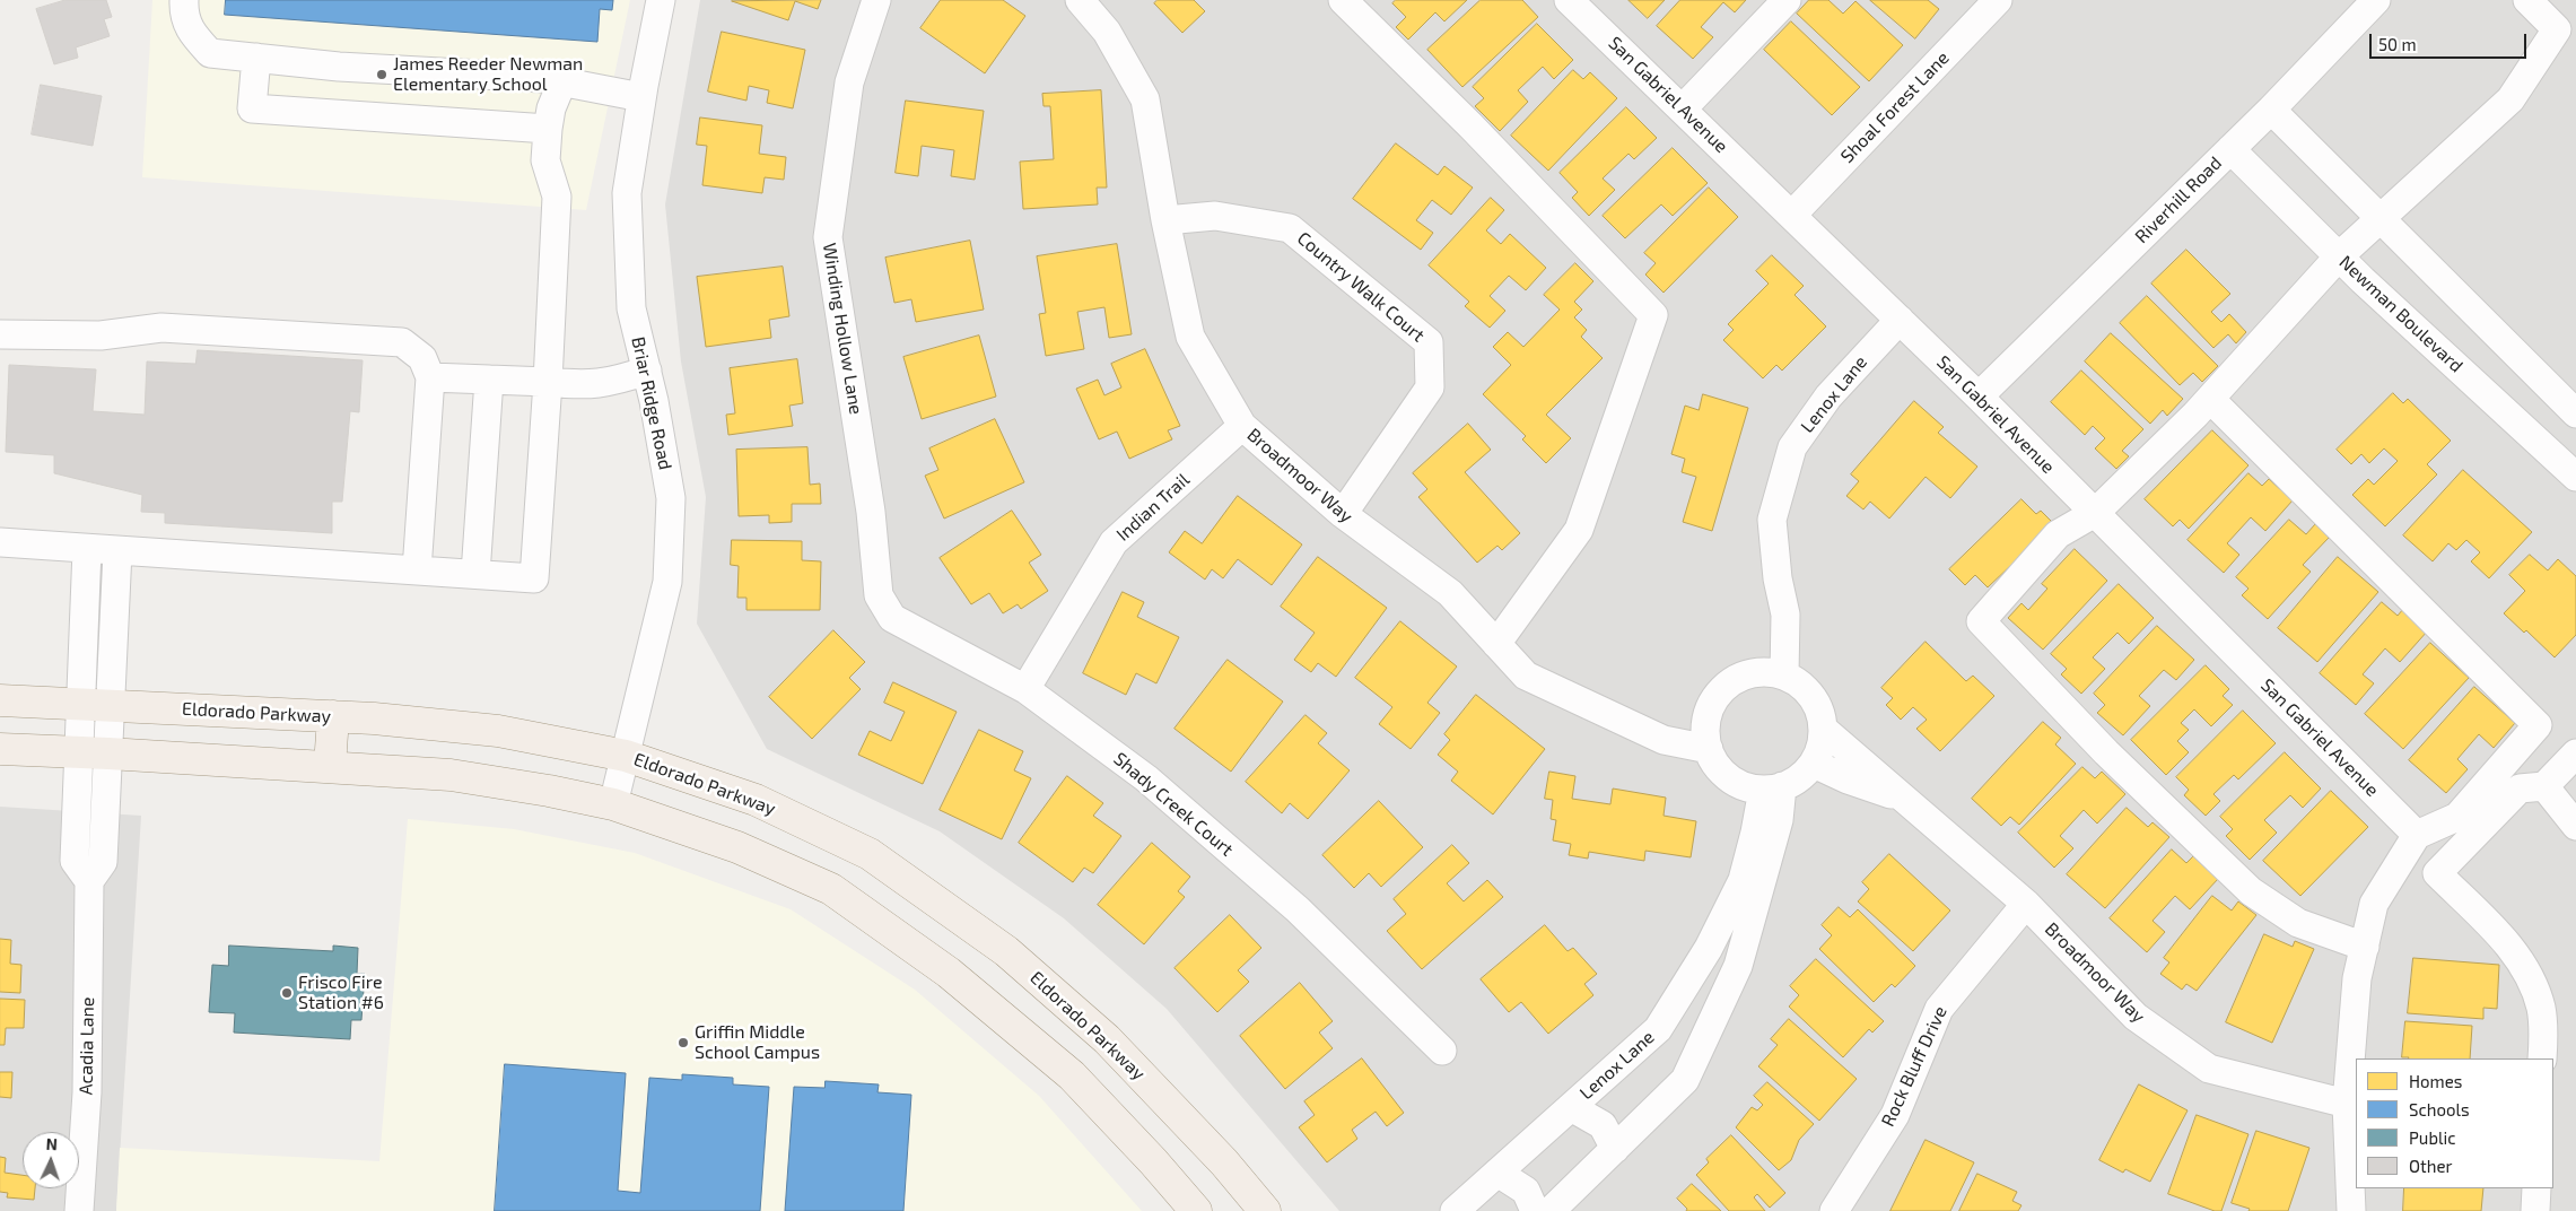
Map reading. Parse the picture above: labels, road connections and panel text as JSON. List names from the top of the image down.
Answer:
{
  "streets": {
    "main road": ["Eldorado Parkway"],
    "street": [
      "San Gabriel Avenue",
      "Shoal Forest Lane",
      "Riverhill Road",
      "Country Walk Court",
      "Newman Boulevard",
      "Winding Hollow Lane",
      "Lenox Lane",
      "Briar Ridge Road",
      "Broadmoor Way",
      "Indian Trail",
      "Shady Creek Court",
      "Acadia Lane",
      "Rock Bluff Drive"
    ]
  },
  "crossings": [
    ["San Gabriel Avenue", "Shoal Forest Lane"],
    ["San Gabriel Avenue", "Riverhill Road"],
    ["San Gabriel Avenue", "Lenox Lane"],
    ["Riverhill Road", "Newman Boulevard"],
    ["Country Walk Court", "Broadmoor Way"],
    ["Winding Hollow Lane", "Shady Creek Court"],
    ["Lenox Lane", "Broadmoor Way"],
    ["Briar Ridge Road", "Eldorado Parkway"],
    ["Broadmoor Way", "Indian Trail"],
    ["Broadmoor Way", "Rock Bluff Drive"],
    ["Indian Trail", "Shady Creek Court"],
    ["Eldorado Parkway", "Acadia Lane"]
  ],
  "places": ["James Reeder Newman Elementary School", "Frisco Fire Station #6", "Griffin Middle School Campus"],
  "legend": [
    "Homes",
    "Schools",
    "Public",
    "Other"
  ],
  "scale_bar": "50 m",
  "north": "top"
}
